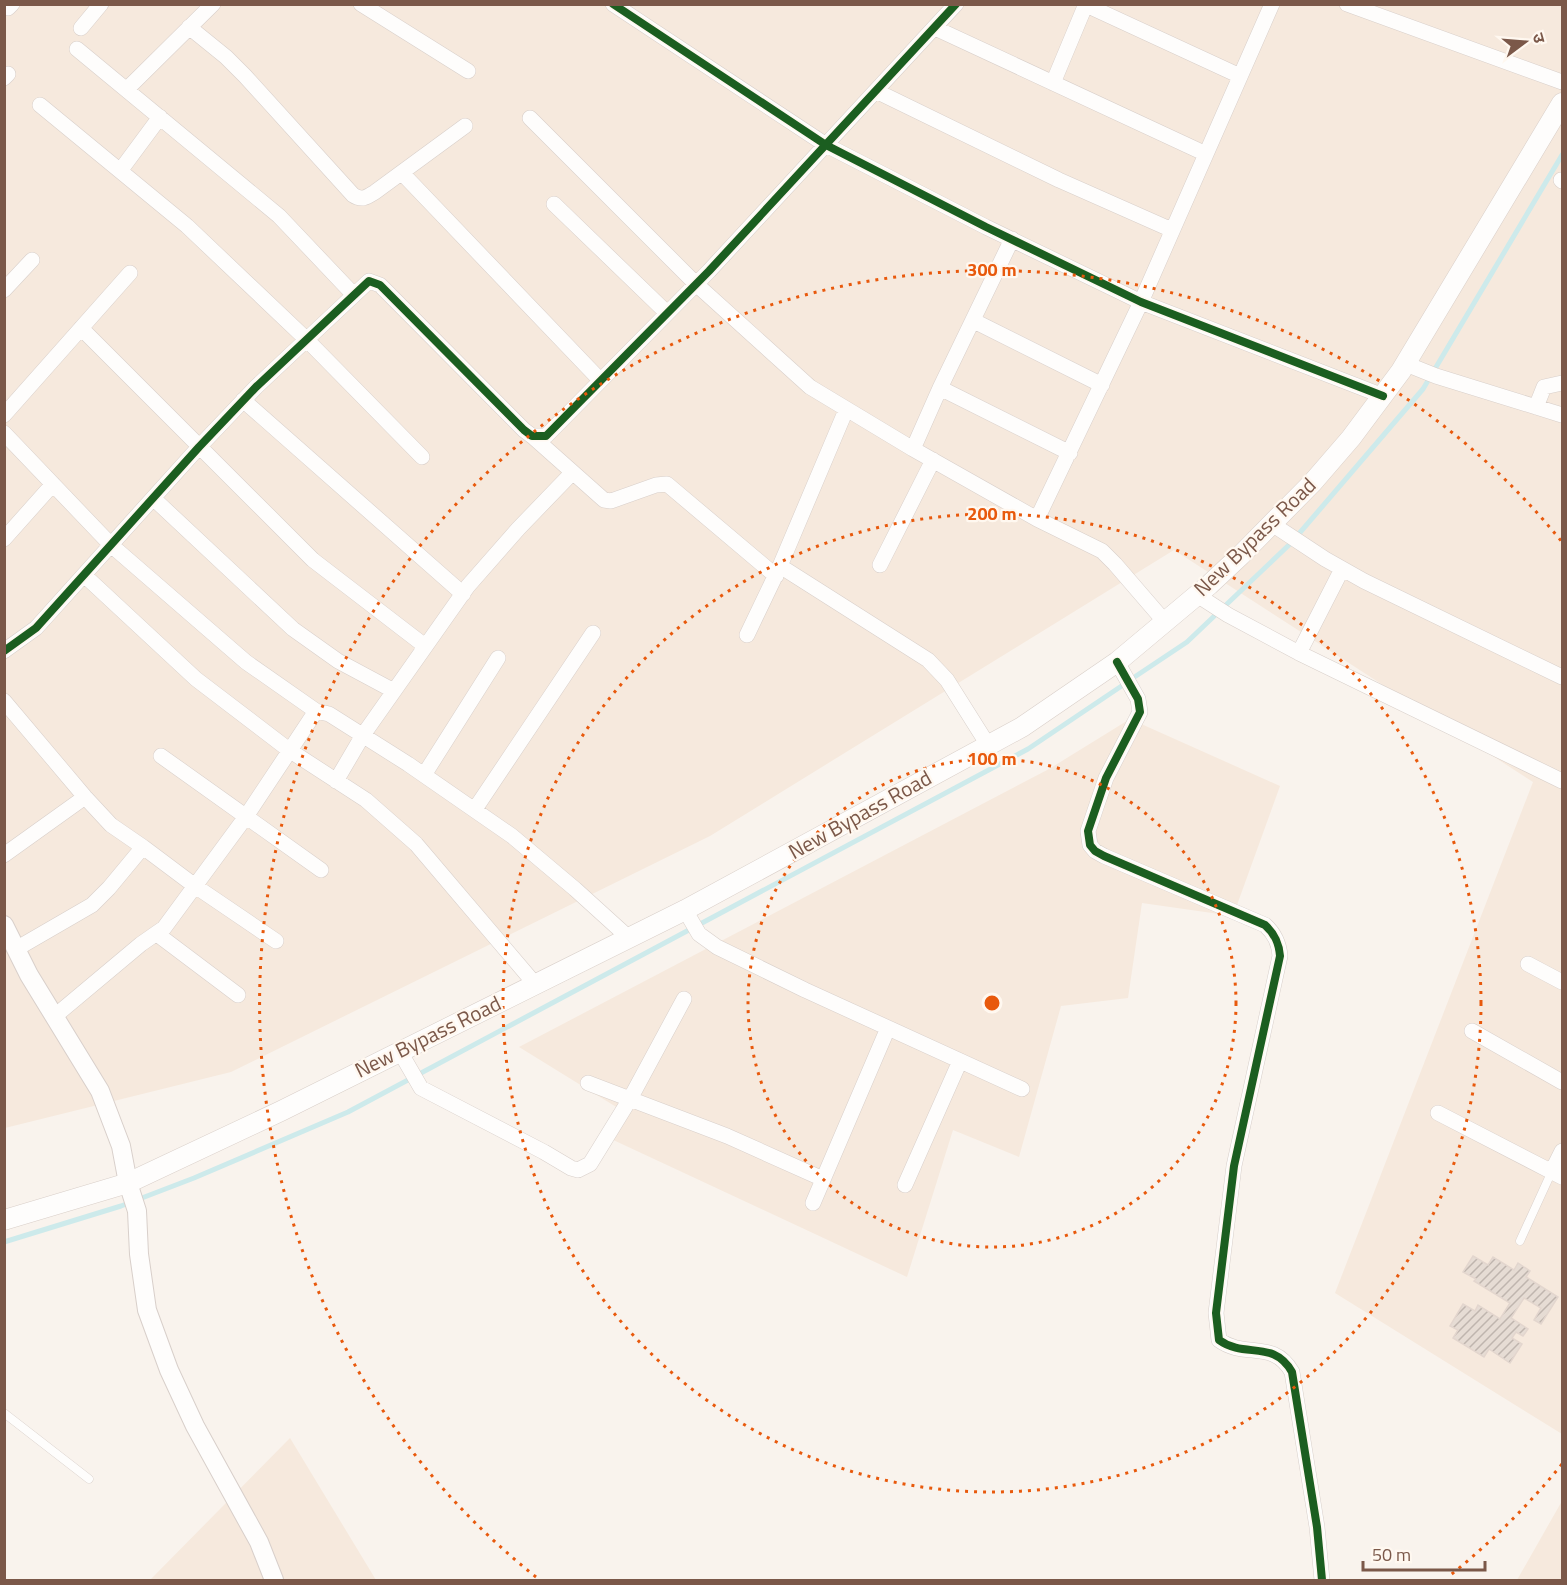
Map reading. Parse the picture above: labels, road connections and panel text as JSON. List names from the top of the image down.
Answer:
{
  "streets": {
    "main road": ["New Bypass Road"]
  },
  "scale_bar": "50 m",
  "north": "right",
  "rings": ["300 m", "200 m", "100 m"]
}
